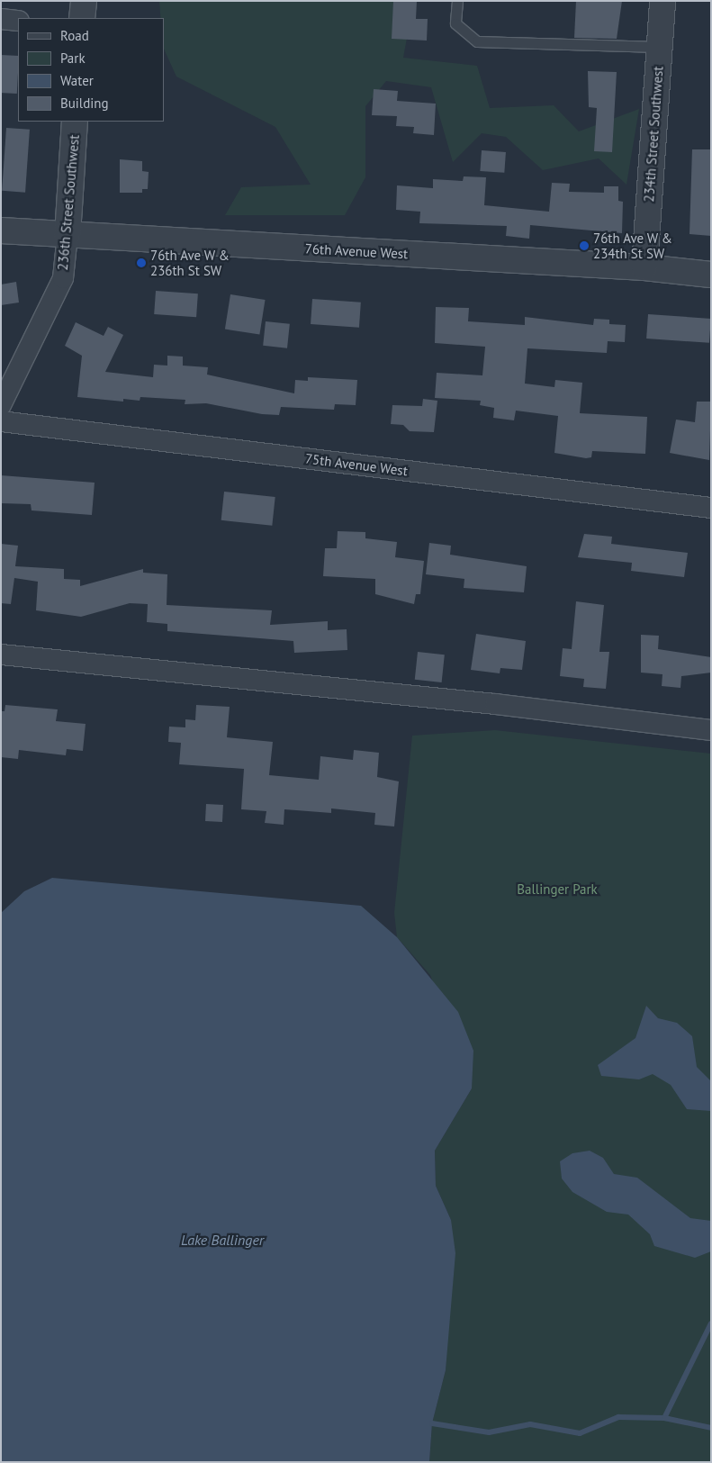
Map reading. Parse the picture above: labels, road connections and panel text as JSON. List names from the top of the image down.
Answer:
{
  "streets": {
    "street": [
      "234th Street Southwest",
      "236th Street Southwest",
      "76th Avenue West",
      "75th Avenue West"
    ]
  },
  "crossings": [
    ["234th Street Southwest", "76th Avenue West"],
    ["236th Street Southwest", "76th Avenue West"]
  ],
  "water": ["Lake Ballinger"],
  "parks": ["Ballinger Park"],
  "places": ["76th Ave W & 234th St SW", "76th Ave W & 236th St SW"],
  "legend": [
    "Road",
    "Park",
    "Water",
    "Building"
  ]
}
